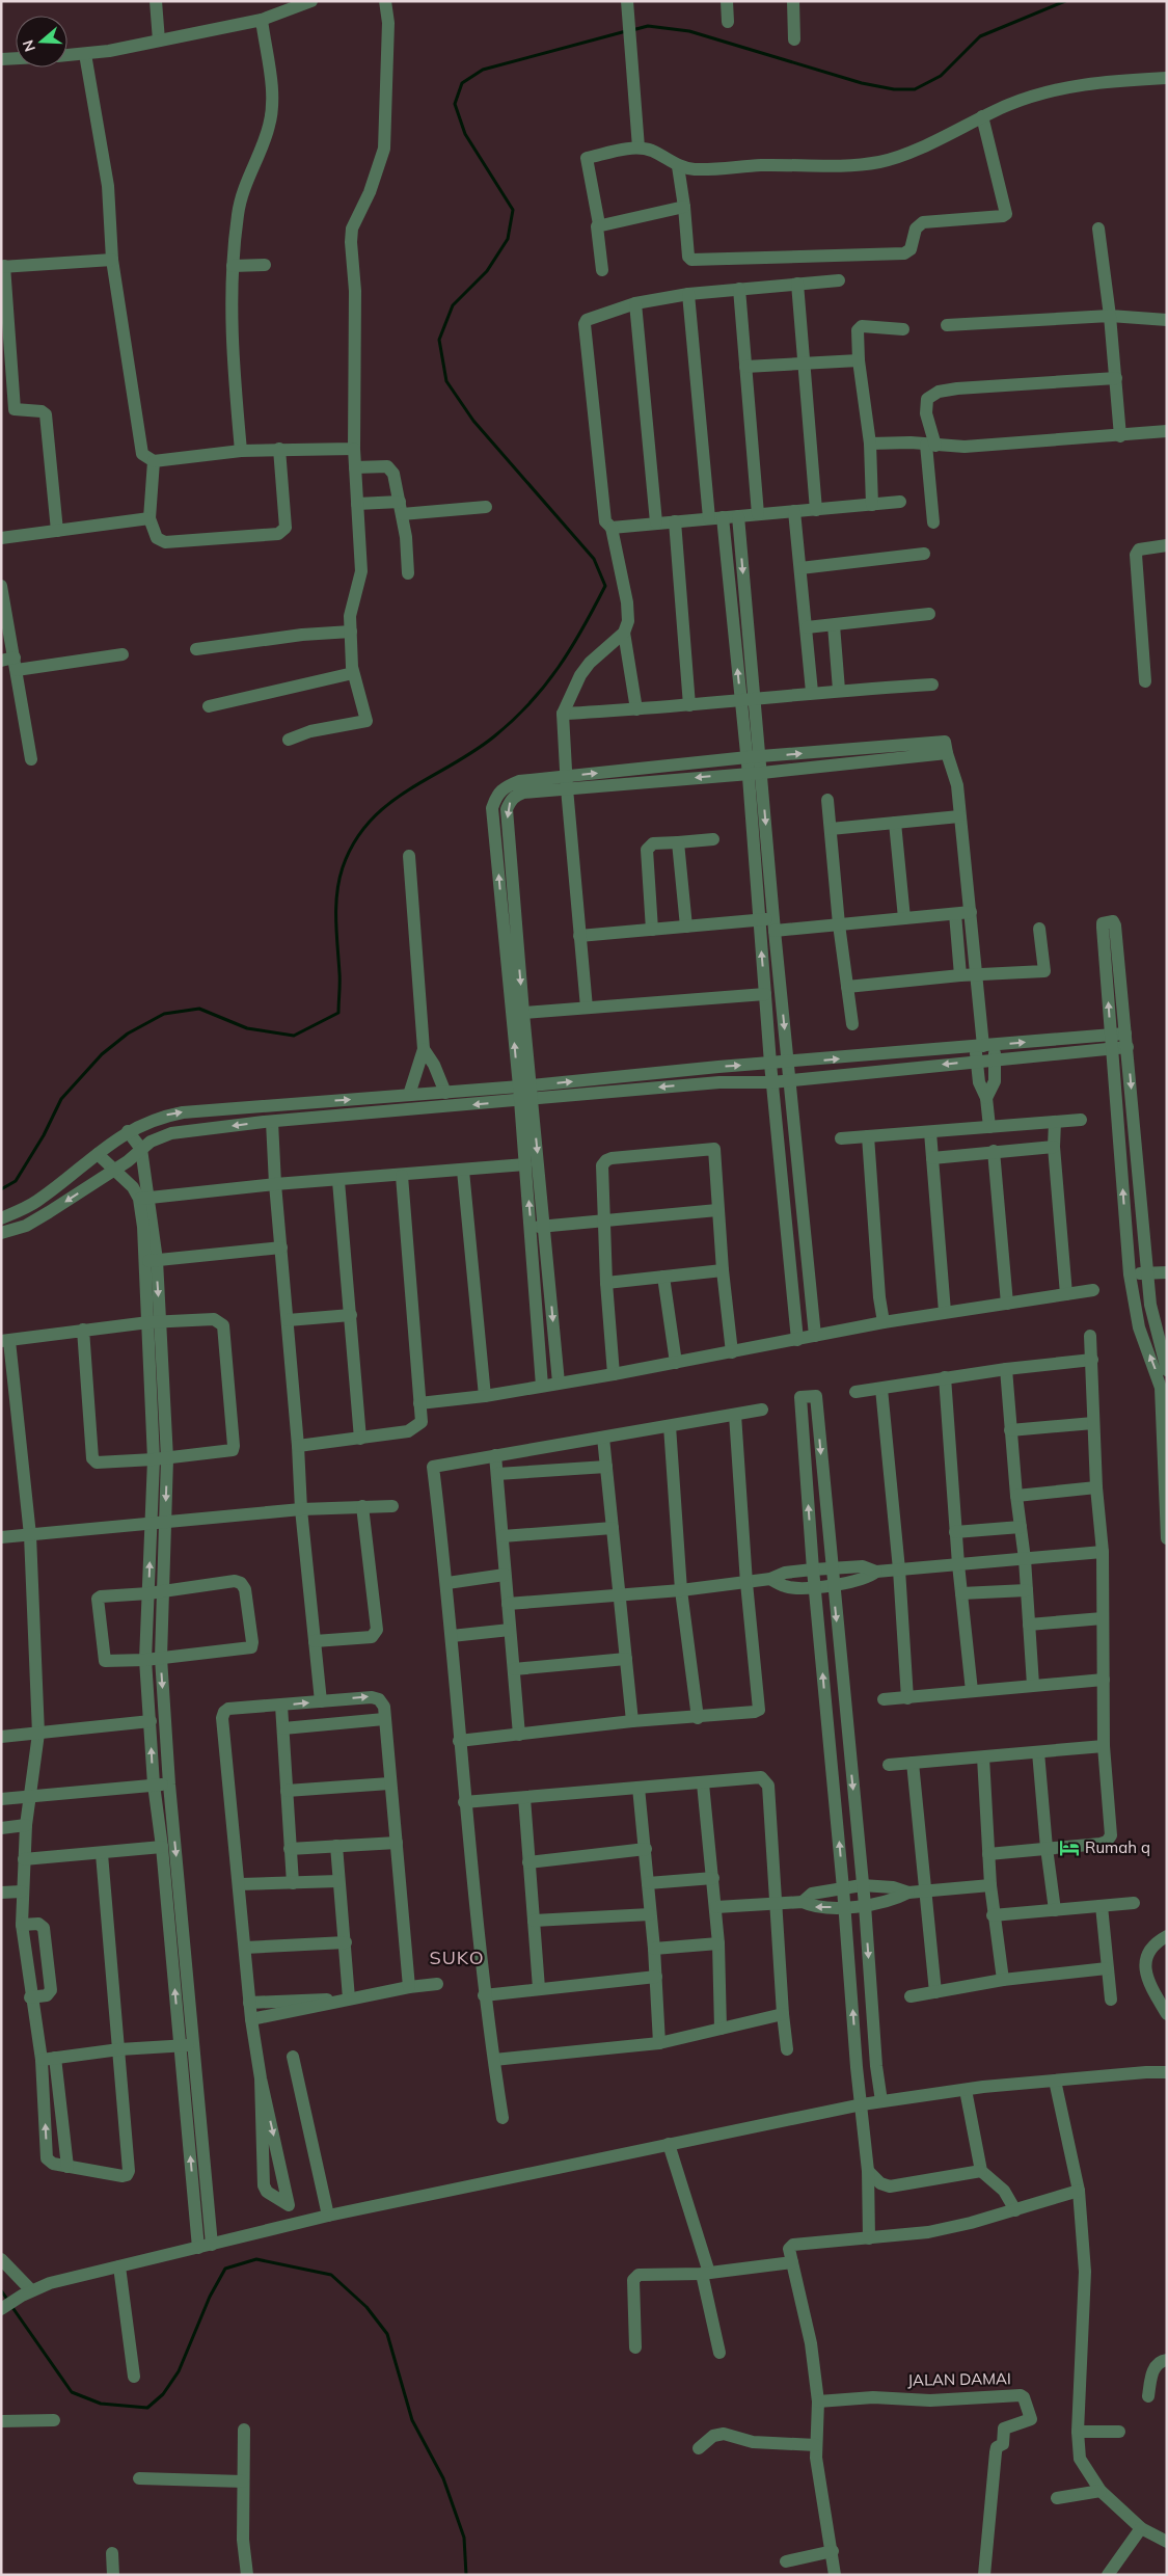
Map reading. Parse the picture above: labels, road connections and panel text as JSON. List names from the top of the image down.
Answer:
{
  "streets": {
    "street": ["JALAN DAMAI"]
  },
  "districts": ["SUKO"],
  "places": {
    "hotel": ["Rumah q"]
  },
  "north": "left"
}
